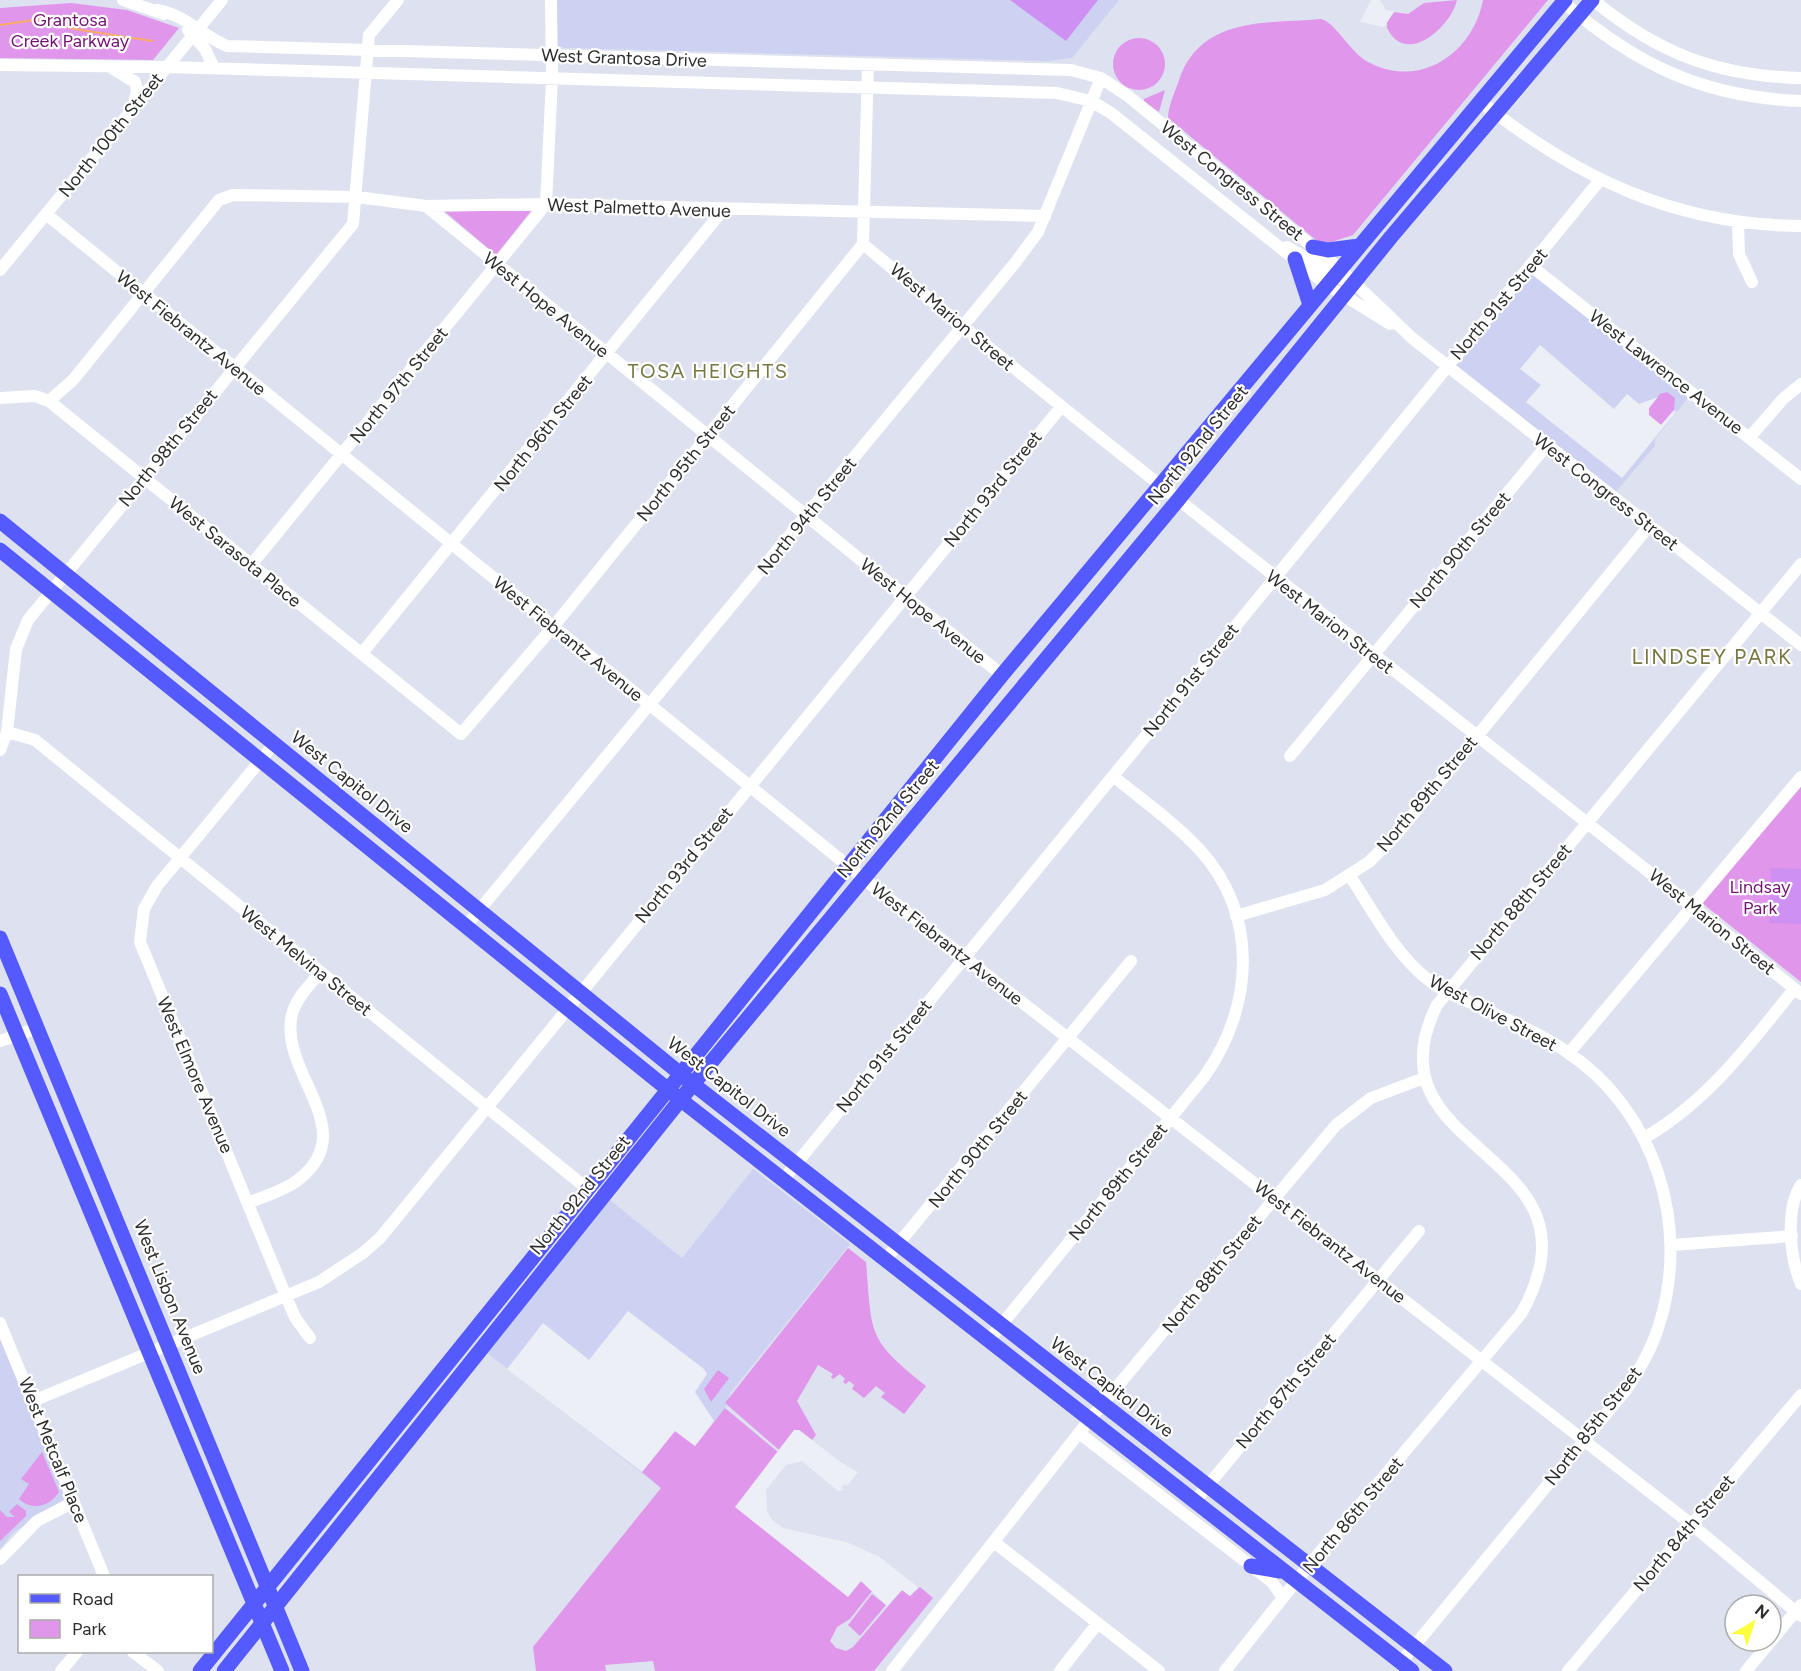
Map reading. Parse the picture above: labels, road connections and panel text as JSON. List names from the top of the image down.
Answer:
{
  "streets": {
    "main road": ["North 92nd Street", "West Capitol Drive", "West Lisbon Avenue"],
    "street": [
      "West Grantosa Drive",
      "North 100th Street",
      "West Congress Street",
      "West Palmetto Avenue",
      "North 91st Street",
      "West Hope Avenue",
      "West Marion Street",
      "West Fiebrantz Avenue",
      "West Lawrence Avenue",
      "North 97th Street",
      "North 96th Street",
      "North 98th Street",
      "North 95th Street",
      "North 93rd Street",
      "North 94th Street",
      "North 90th Street",
      "West Sarasota Place",
      "North 89th Street",
      "North 88th Street",
      "West Melvina Street",
      "West Olive Street",
      "West Elmore Avenue",
      "North 87th Street",
      "North 85th Street",
      "West Metcalf Place",
      "North 86th Street",
      "North 84th Street"
    ]
  },
  "crossings": [
    ["West Grantosa Drive", "North 100th Street"],
    ["West Grantosa Drive", "West Congress Street"],
    ["West Grantosa Drive", "North 98th Street"],
    ["West Grantosa Drive", "North 94th Street"],
    ["North 100th Street", "West Fiebrantz Avenue"],
    ["West Congress Street", "North 91st Street"],
    ["West Congress Street", "North 92nd Street"],
    ["West Congress Street", "North 94th Street"],
    ["West Congress Street", "North 90th Street"],
    ["West Congress Street", "North 89th Street"],
    ["West Congress Street", "North 88th Street"],
    ["West Palmetto Avenue", "West Hope Avenue"],
    ["West Palmetto Avenue", "West Fiebrantz Avenue"],
    ["West Palmetto Avenue", "North 97th Street"],
    ["West Palmetto Avenue", "North 96th Street"],
    ["West Palmetto Avenue", "North 98th Street"],
    ["West Palmetto Avenue", "North 94th Street"],
    ["North 91st Street", "West Marion Street"],
    ["North 91st Street", "West Fiebrantz Avenue"],
    ["North 91st Street", "West Lawrence Avenue"],
    ["North 91st Street", "West Capitol Drive"],
    ["West Hope Avenue", "North 97th Street"],
    ["West Hope Avenue", "North 96th Street"],
    ["West Hope Avenue", "North 92nd Street"],
    ["West Hope Avenue", "North 95th Street"],
    ["West Hope Avenue", "North 93rd Street"],
    ["West Hope Avenue", "North 94th Street"],
    ["West Marion Street", "North 92nd Street"],
    ["West Marion Street", "North 95th Street"],
    ["West Marion Street", "North 93rd Street"],
    ["West Marion Street", "North 94th Street"],
    ["West Marion Street", "North 90th Street"],
    ["West Marion Street", "North 89th Street"],
    ["West Marion Street", "North 88th Street"],
    ["West Fiebrantz Avenue", "North 97th Street"],
    ["West Fiebrantz Avenue", "North 96th Street"],
    ["West Fiebrantz Avenue", "North 92nd Street"],
    ["West Fiebrantz Avenue", "North 98th Street"],
    ["West Fiebrantz Avenue", "North 95th Street"],
    ["West Fiebrantz Avenue", "North 93rd Street"],
    ["West Fiebrantz Avenue", "North 94th Street"],
    ["West Fiebrantz Avenue", "North 90th Street"],
    ["West Fiebrantz Avenue", "North 89th Street"],
    ["West Fiebrantz Avenue", "North 88th Street"],
    ["West Fiebrantz Avenue", "North 87th Street"],
    ["West Fiebrantz Avenue", "North 85th Street"],
    ["West Fiebrantz Avenue", "North 86th Street"],
    ["West Fiebrantz Avenue", "North 84th Street"],
    ["North 97th Street", "West Sarasota Place"],
    ["North 96th Street", "West Sarasota Place"],
    ["North 92nd Street", "West Capitol Drive"],
    ["North 92nd Street", "West Melvina Street"],
    ["North 92nd Street", "West Lisbon Avenue"],
    ["North 98th Street", "West Sarasota Place"],
    ["North 98th Street", "West Capitol Drive"],
    ["North 98th Street", "West Melvina Street"],
    ["North 95th Street", "West Sarasota Place"],
    ["North 93rd Street", "West Capitol Drive"],
    ["North 93rd Street", "West Melvina Street"],
    ["North 93rd Street", "West Elmore Avenue"],
    ["North 93rd Street", "West Lisbon Avenue"],
    ["North 93rd Street", "West Metcalf Place"],
    ["North 94th Street", "West Capitol Drive"],
    ["North 90th Street", "West Capitol Drive"],
    ["West Capitol Drive", "North 89th Street"],
    ["West Capitol Drive", "North 88th Street"],
    ["West Capitol Drive", "North 87th Street"],
    ["West Capitol Drive", "North 85th Street"],
    ["West Capitol Drive", "North 86th Street"],
    ["North 89th Street", "West Olive Street"],
    ["North 88th Street", "West Olive Street"],
    ["North 88th Street", "North 86th Street"],
    ["West Melvina Street", "West Elmore Avenue"],
    ["West Olive Street", "North 85th Street"]
  ],
  "districts": ["TOSA HEIGHTS", "LINDSEY PARK"],
  "parks": ["Grantosa Creek Parkway", "Lindsay Park"],
  "legend": ["Road", "Park"],
  "north": "top right"
}
